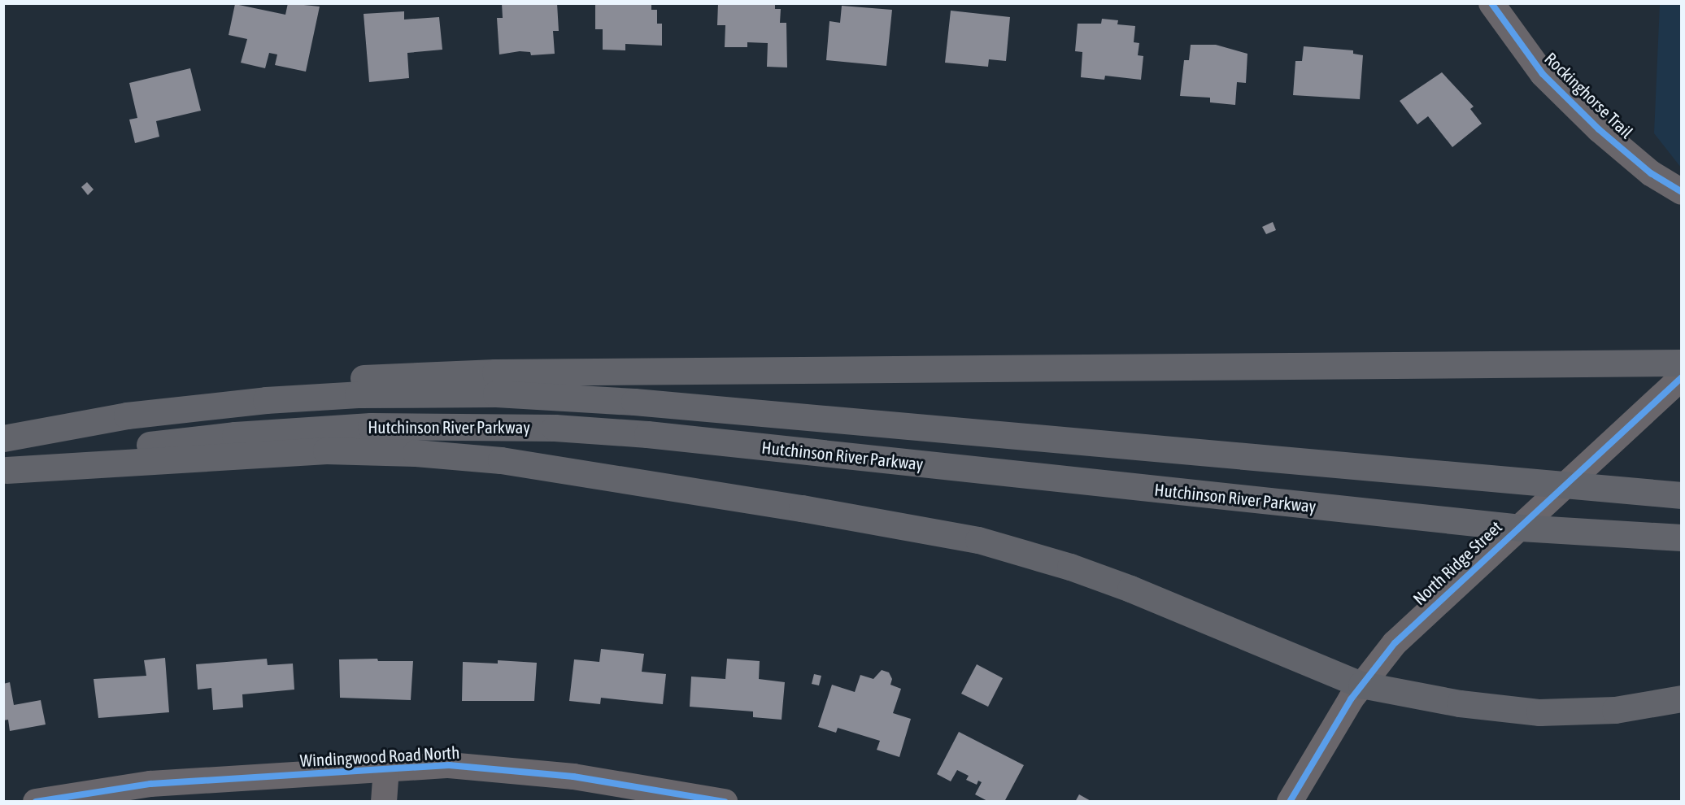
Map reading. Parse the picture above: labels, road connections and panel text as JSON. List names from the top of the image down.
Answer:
{
  "streets": {
    "highway": ["Hutchinson River Parkway"],
    "street": ["Rockinghorse Trail", "North Ridge Street", "Windingwood Road North"]
  }
}
